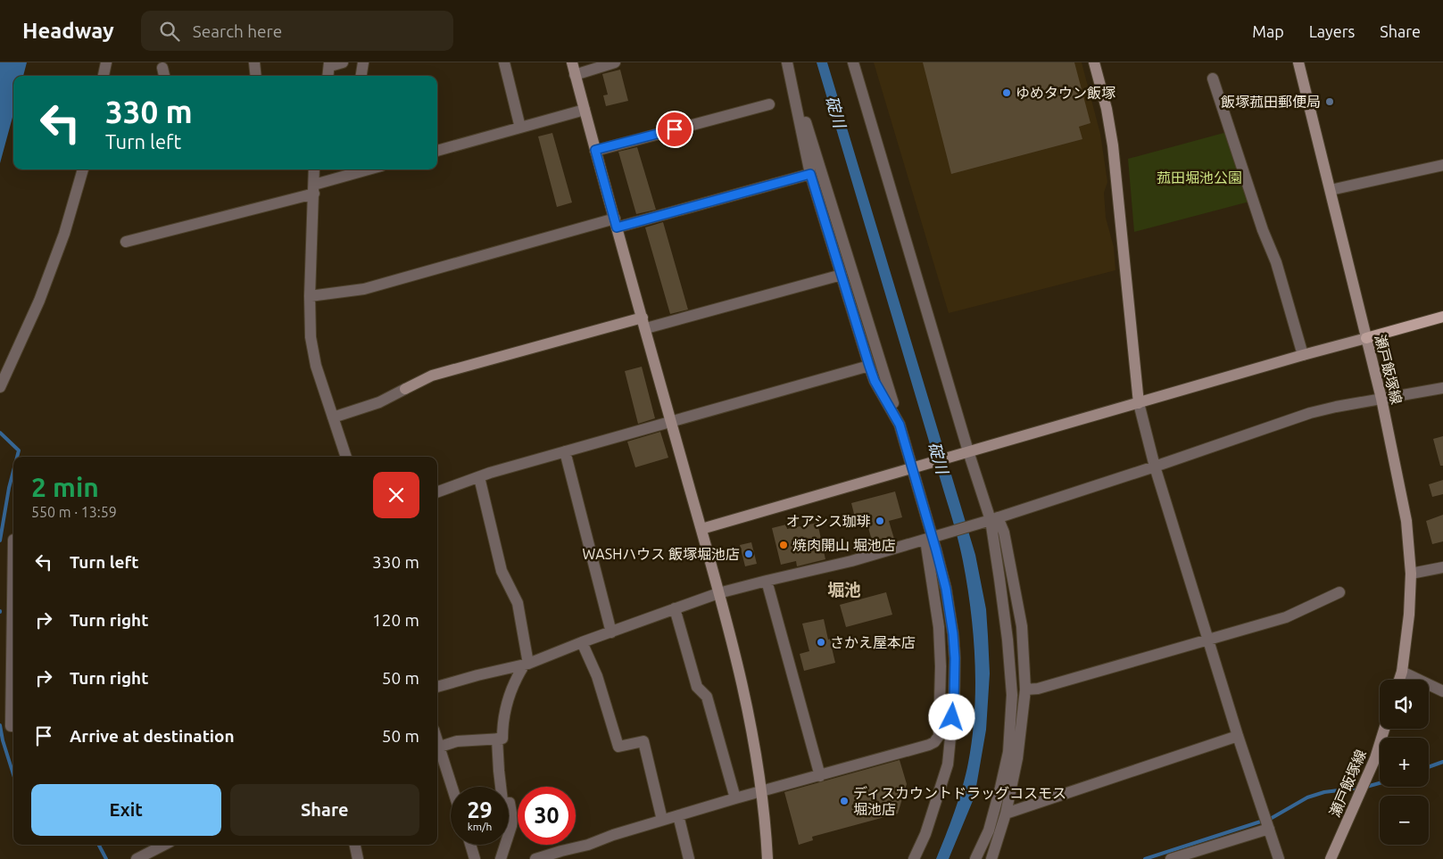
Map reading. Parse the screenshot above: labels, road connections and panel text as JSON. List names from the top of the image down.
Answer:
{
  "streets": {
    "street": ["瀬戸飯塚線"]
  },
  "districts": ["堀池"],
  "water": ["碇川"],
  "parks": ["菰田堀池公園"],
  "places": [
    "ゆめタウン飯塚",
    "飯塚菰田郵便局",
    "オアシス珈琲",
    "焼肉開山 堀池店",
    "WASHハウス 飯塚堀池店",
    "さかえ屋本店",
    "ディスカウントドラッグコスモス 堀池店"
  ],
  "page": {
    "header": "Headway",
    "search": "Search here",
    "nav": ["Map", "Layers", "Share"],
    "turn": ["330 m", "Turn left"],
    "heading": ["2 min", "550 m · 13:59"],
    "list": [
      {
        "name": "Turn left",
        "value": "330 m"
      },
      {
        "name": "Turn right",
        "value": "120 m"
      },
      {
        "name": "Turn right",
        "value": "50 m"
      },
      {
        "name": "Arrive at destination",
        "value": "50 m"
      }
    ],
    "map_buttons": ["+", "−"],
    "buttons": ["Exit", "Share"],
    "speed": "29 km/h",
    "limit": "30"
  }
}
